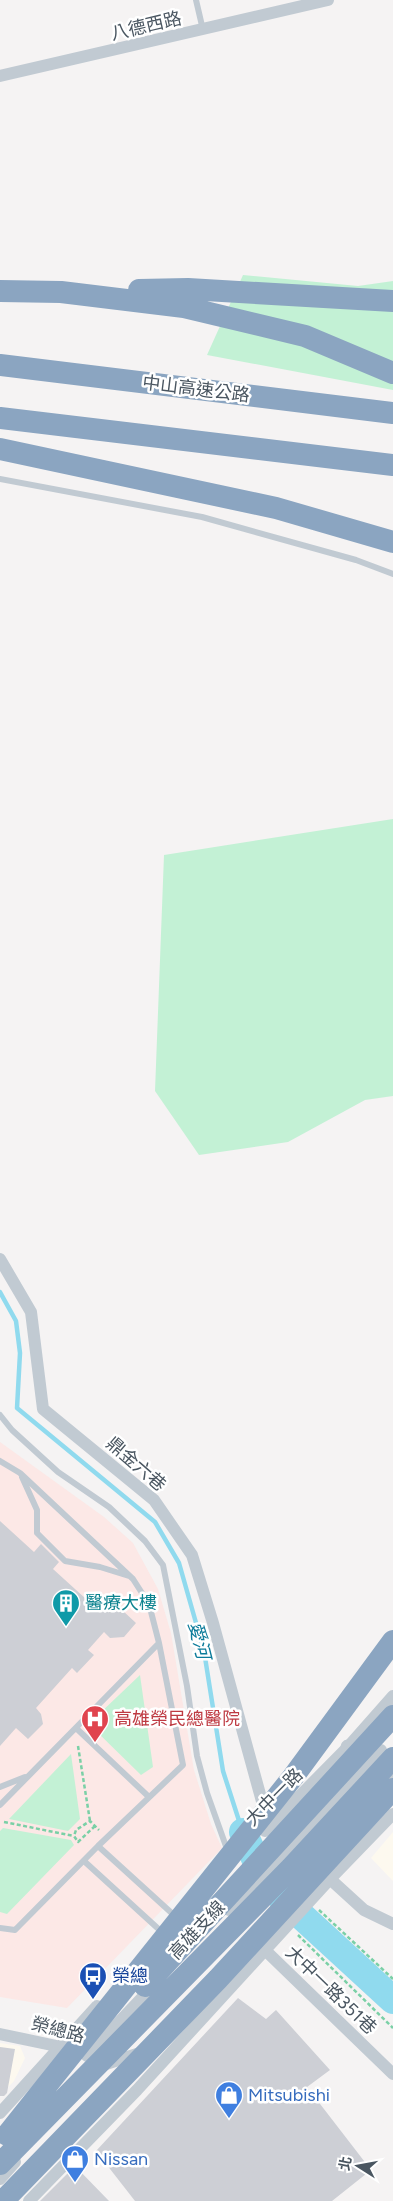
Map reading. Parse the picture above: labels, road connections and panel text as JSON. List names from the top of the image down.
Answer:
{
  "streets": {
    "highway": ["中山高速公路", "高雄支線"],
    "street": [
      "八德西路",
      "鼎金六巷",
      "大中一路",
      "大中一路351巷",
      "榮總路"
    ]
  },
  "crossings": [
    ["鼎金六巷", "大中一路"],
    ["大中一路", "榮總路"]
  ],
  "water": ["愛河"],
  "places": {
    "building": ["醫療大樓"],
    "hospital": ["高雄榮民總醫院"],
    "bus stop": ["榮總"],
    "shop": ["Mitsubishi", "Nissan"]
  },
  "north": "left"
}
